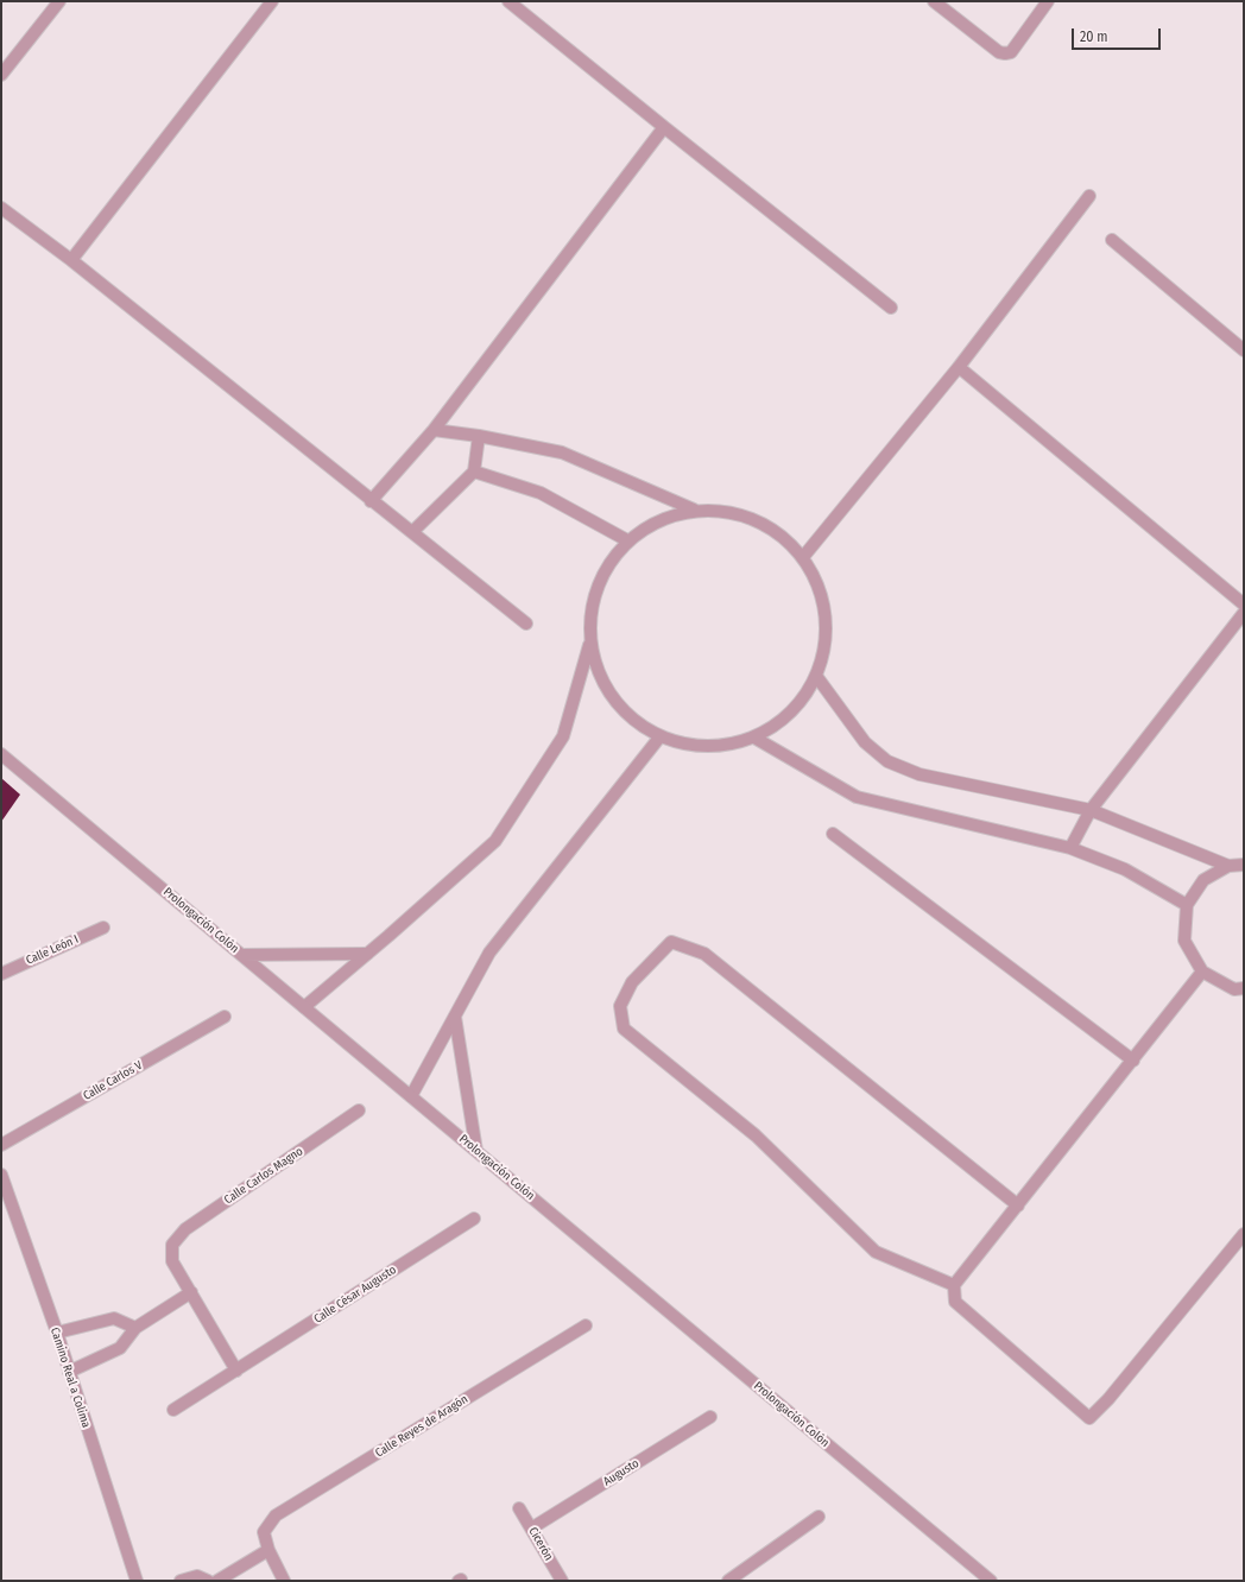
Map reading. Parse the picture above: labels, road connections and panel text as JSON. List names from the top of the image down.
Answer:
{
  "streets": {
    "street": [
      "Prolongación Colón",
      "Calle León I",
      "Calle Carlos V",
      "Calle Carlos Magno",
      "Calle César Augusto",
      "Camino Real a Colima",
      "Calle Reyes de Aragón",
      "Augusto",
      "Cicerón"
    ]
  },
  "crossings": [
    ["Augusto", "Cicerón"]
  ],
  "scale_bar": "20 m"
}
